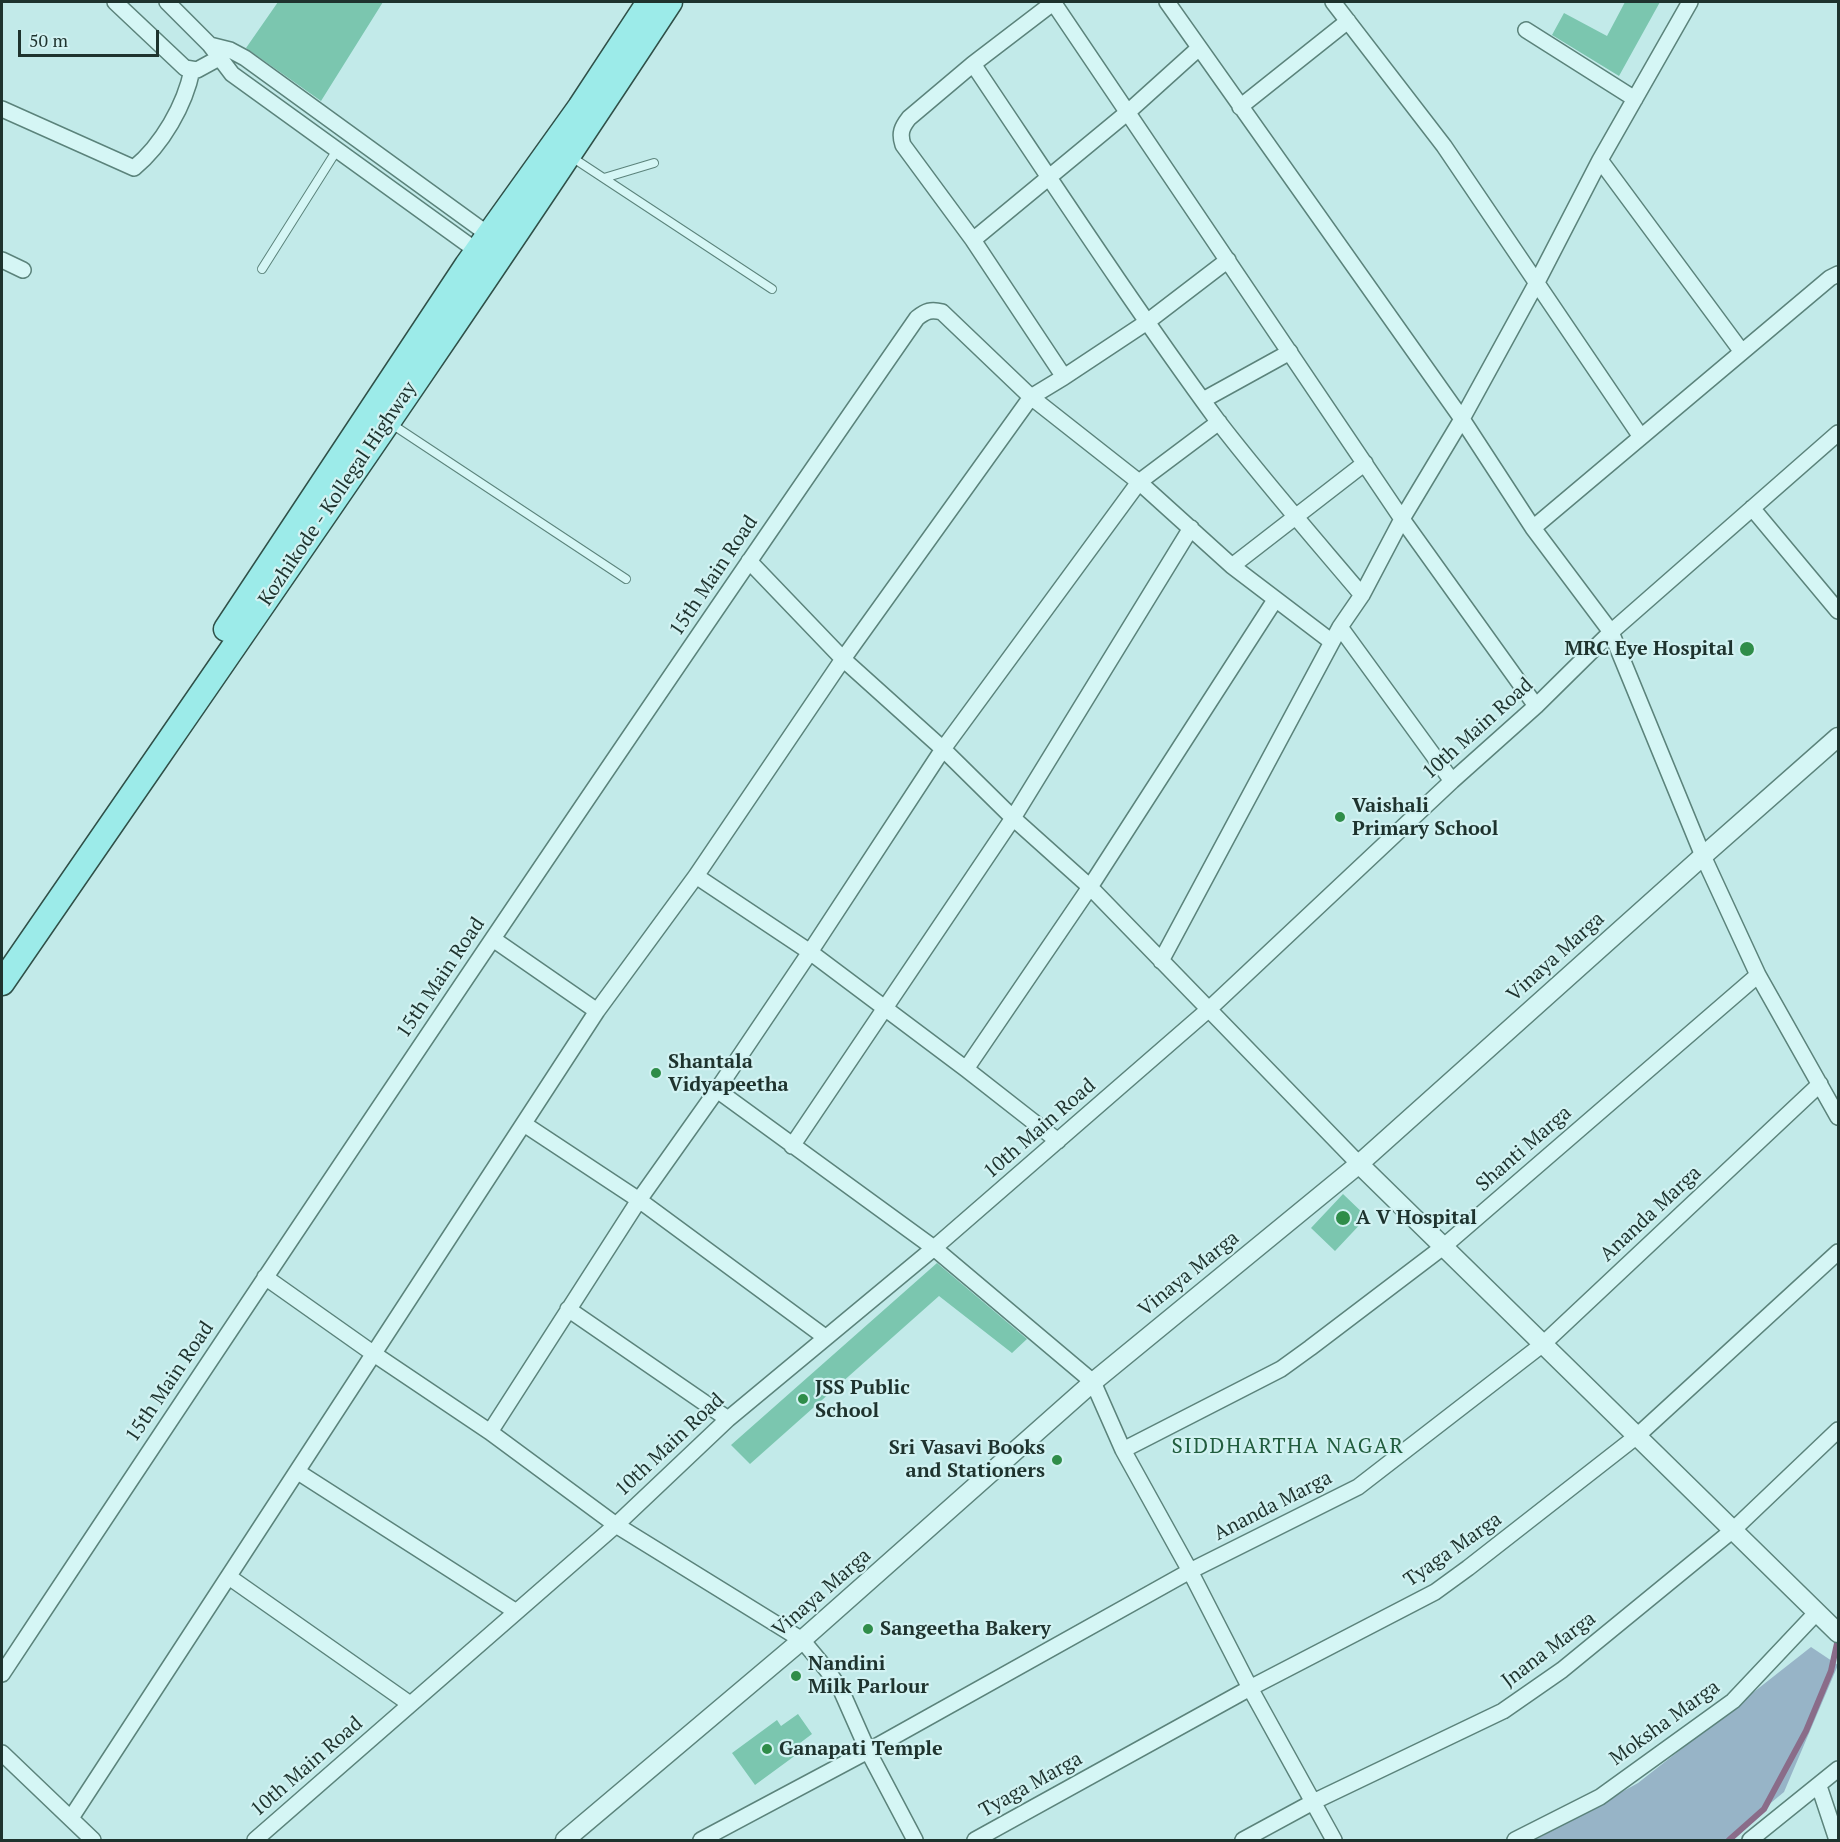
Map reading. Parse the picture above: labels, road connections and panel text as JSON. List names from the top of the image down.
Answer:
{
  "streets": {
    "main road": ["Kozhikode - Kollegal Highway"],
    "street": [
      "15th Main Road",
      "10th Main Road",
      "Vinaya Marga",
      "Shanti Marga",
      "Ananda Marga",
      "Tyaga Marga",
      "Jnana Marga",
      "Moksha Marga"
    ]
  },
  "districts": ["SIDDHARTHA NAGAR"],
  "places": [
    "MRC Eye Hospital",
    "Vaishali Primary School",
    "Shantala Vidyapeetha",
    "A V Hospital",
    "JSS Public School",
    "Sri Vasavi Books and Stationers",
    "Sangeetha Bakery",
    "Nandini Milk Parlour",
    "Ganapati Temple"
  ],
  "scale_bar": "50 m"
}
